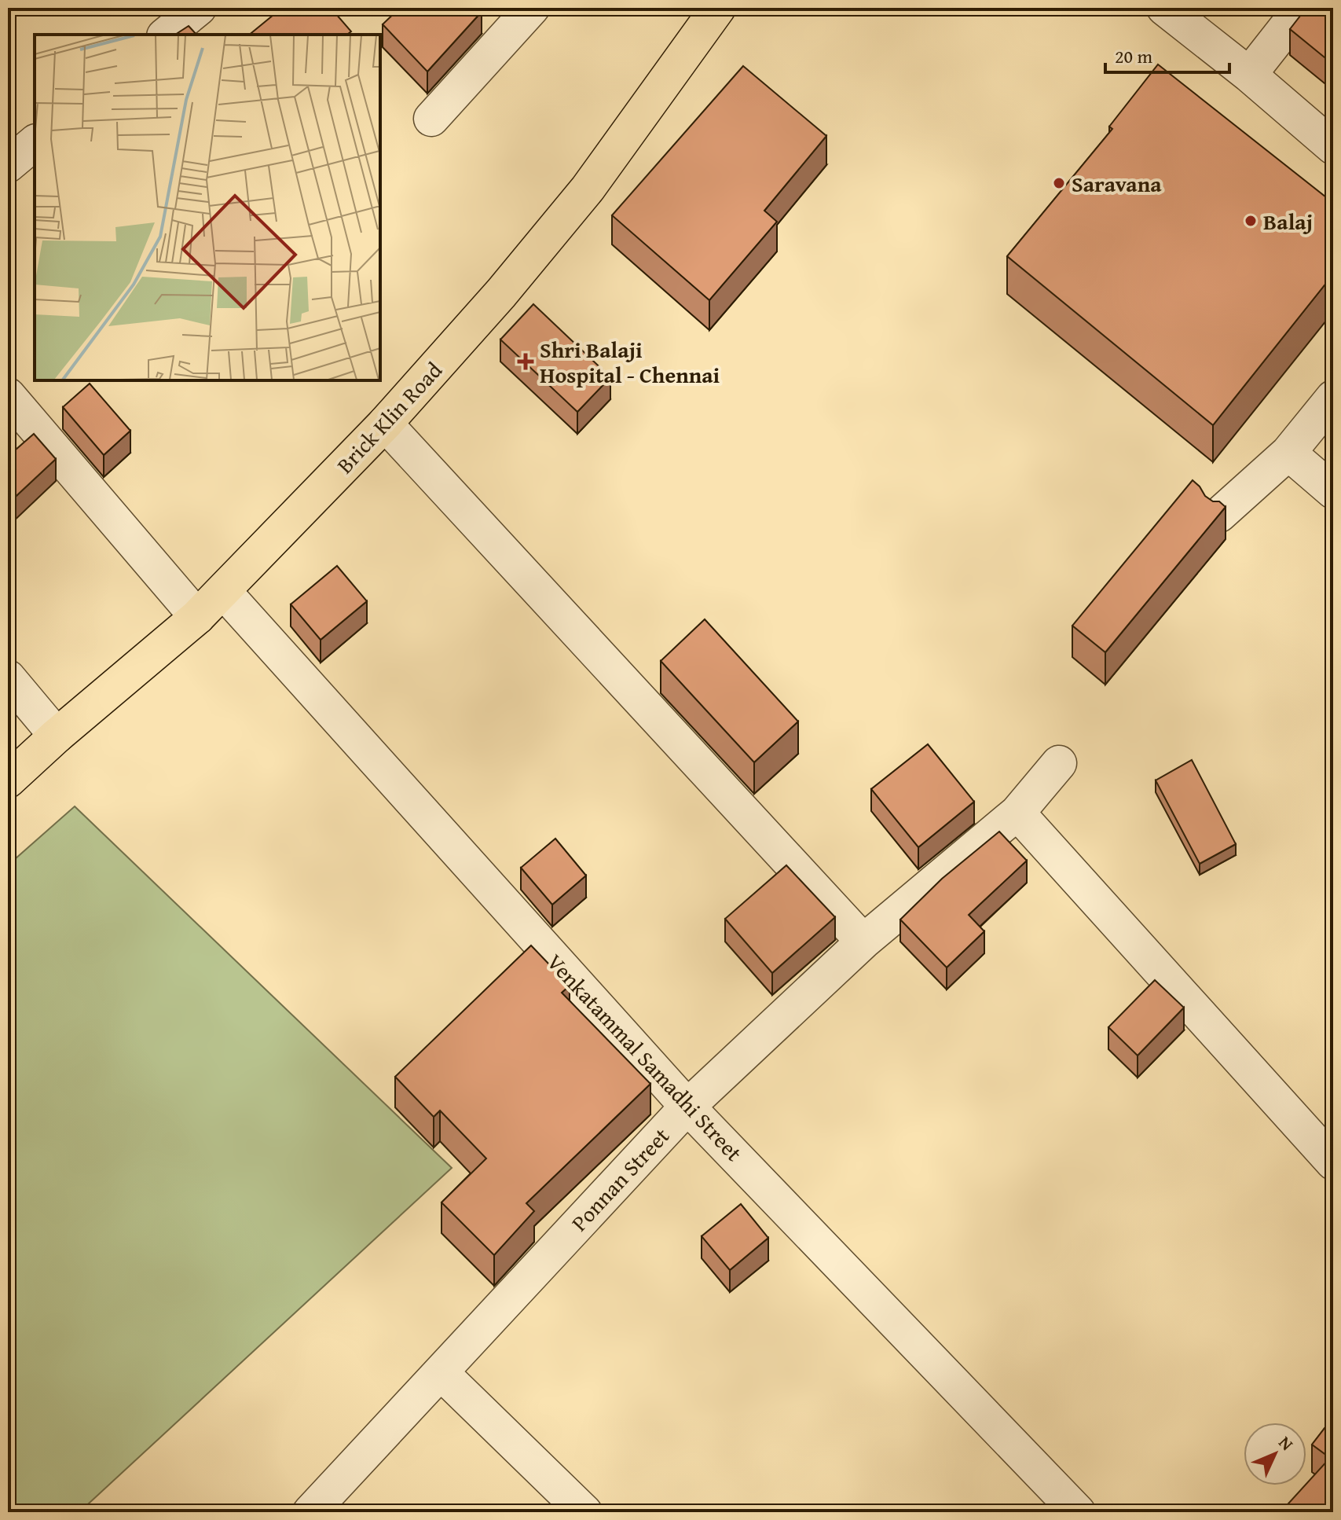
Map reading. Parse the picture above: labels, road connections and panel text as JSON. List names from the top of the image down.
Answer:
{
  "streets": {
    "main road": ["Brick Klin Road"],
    "street": ["Venkatammal Samadhi Street", "Ponnan Street"]
  },
  "crossings": [
    ["Brick Klin Road", "Venkatammal Samadhi Street"],
    ["Venkatammal Samadhi Street", "Ponnan Street"]
  ],
  "places": {
    "other": ["Saravana", "Balaj"],
    "health": ["Shri Balaji Hospital - Chennai"]
  },
  "scale_bar": "20 m",
  "north": "top right"
}
